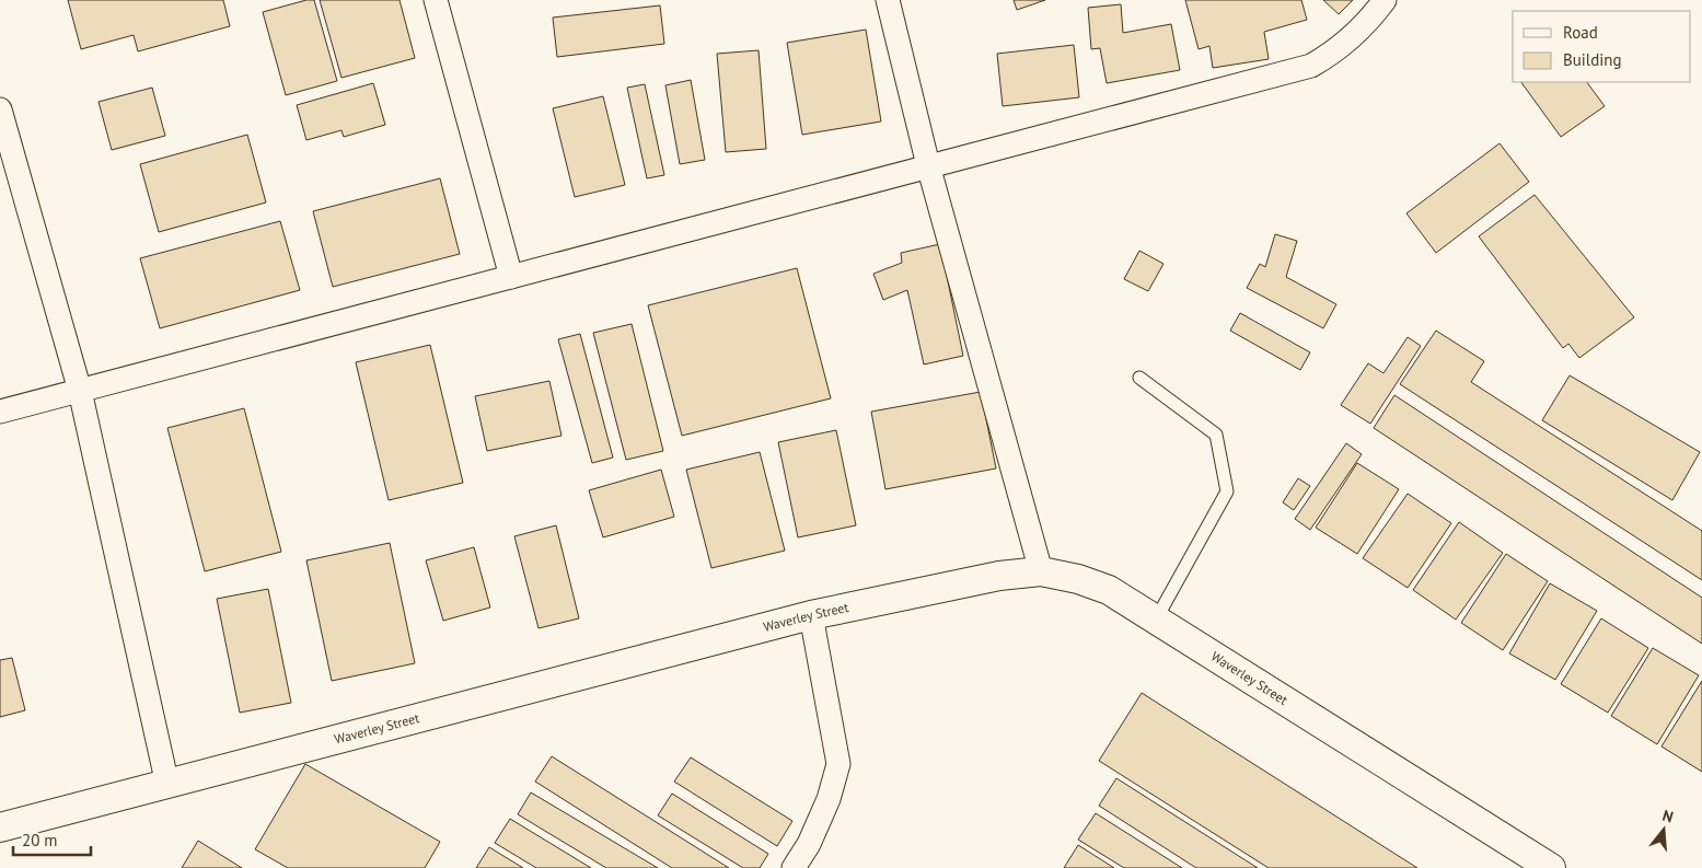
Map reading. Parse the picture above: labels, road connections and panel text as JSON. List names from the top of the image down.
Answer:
{
  "streets": {
    "street": ["Waverley Street"]
  },
  "legend": ["Road", "Building"],
  "scale_bar": "20 m",
  "north": "top"
}
